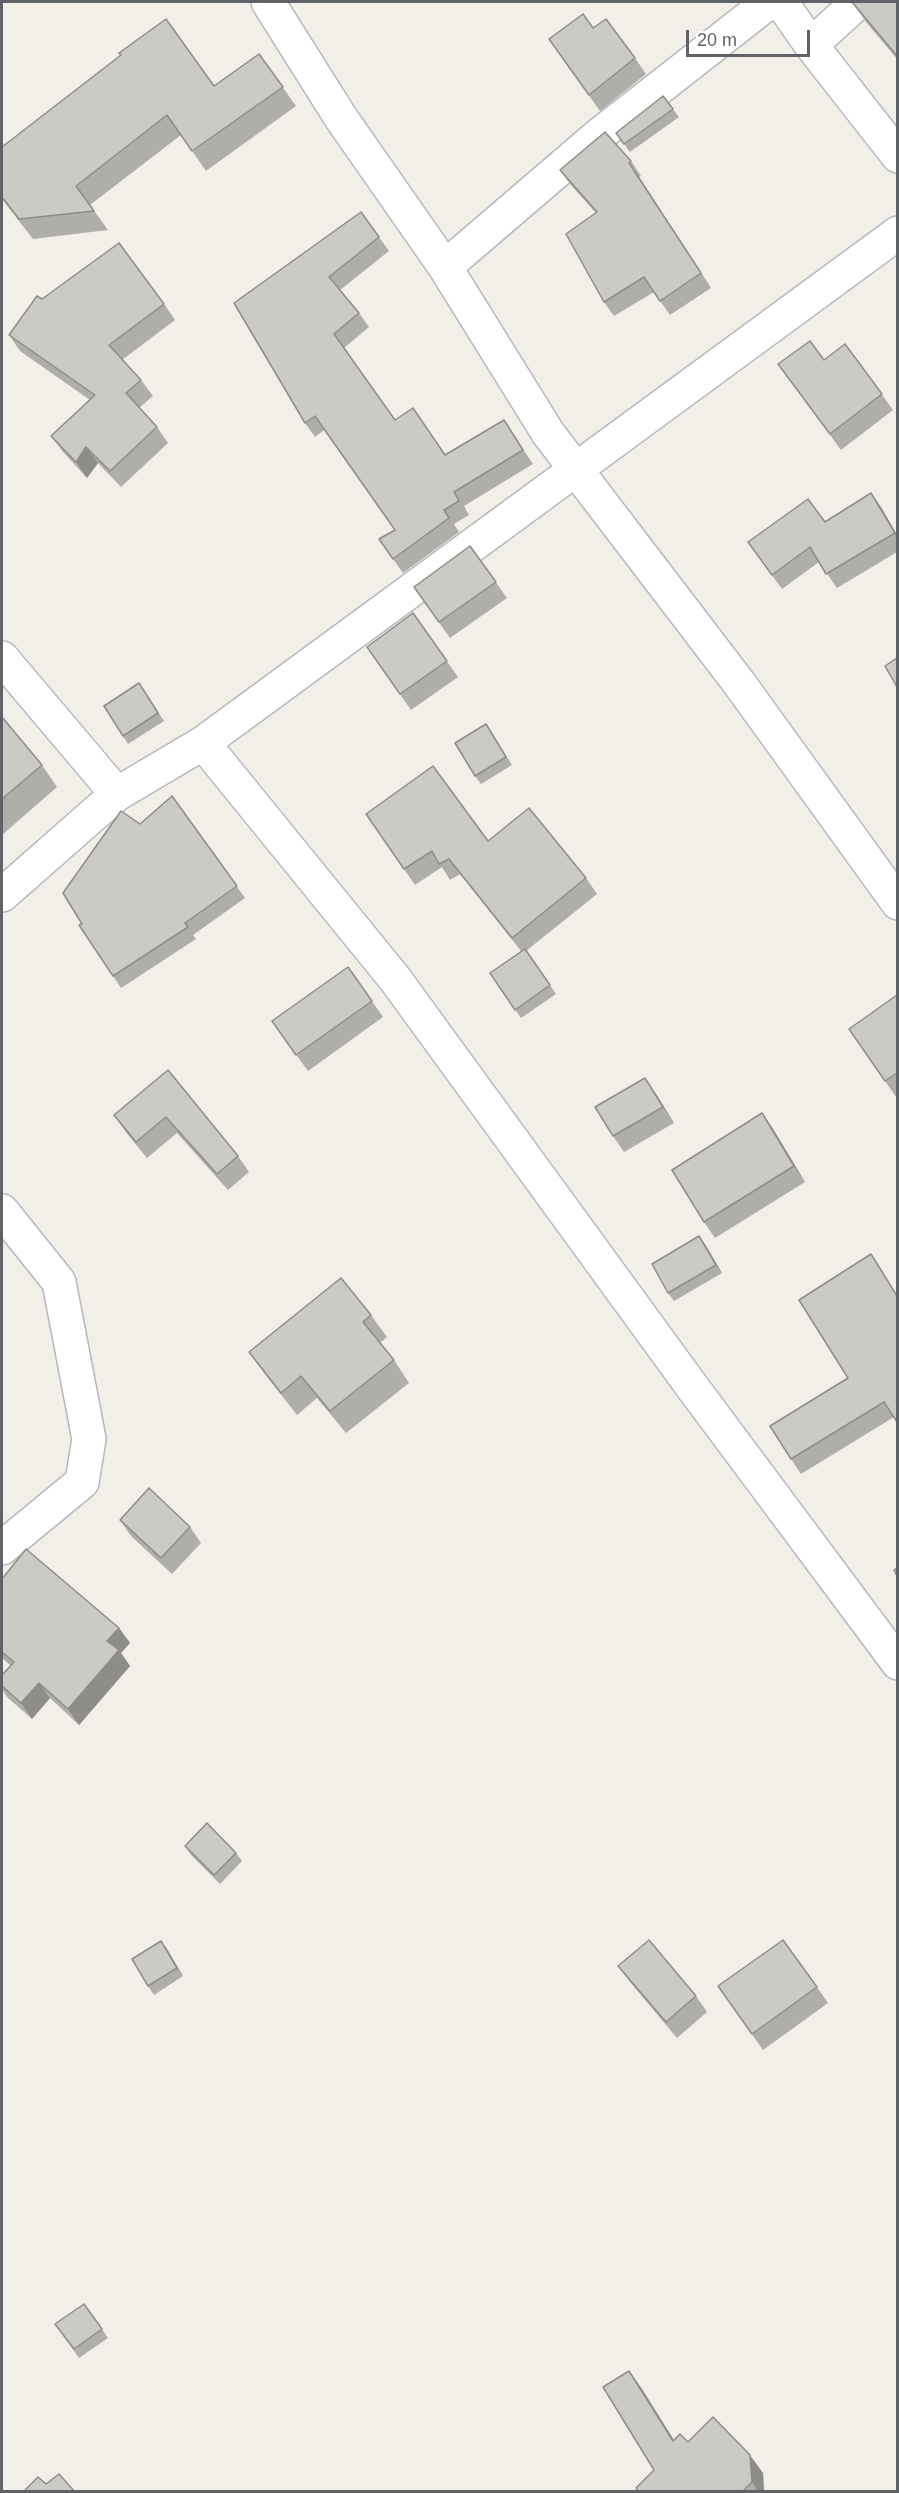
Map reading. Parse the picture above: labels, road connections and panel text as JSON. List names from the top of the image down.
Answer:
{
  "scale_bar": "20 m"
}
